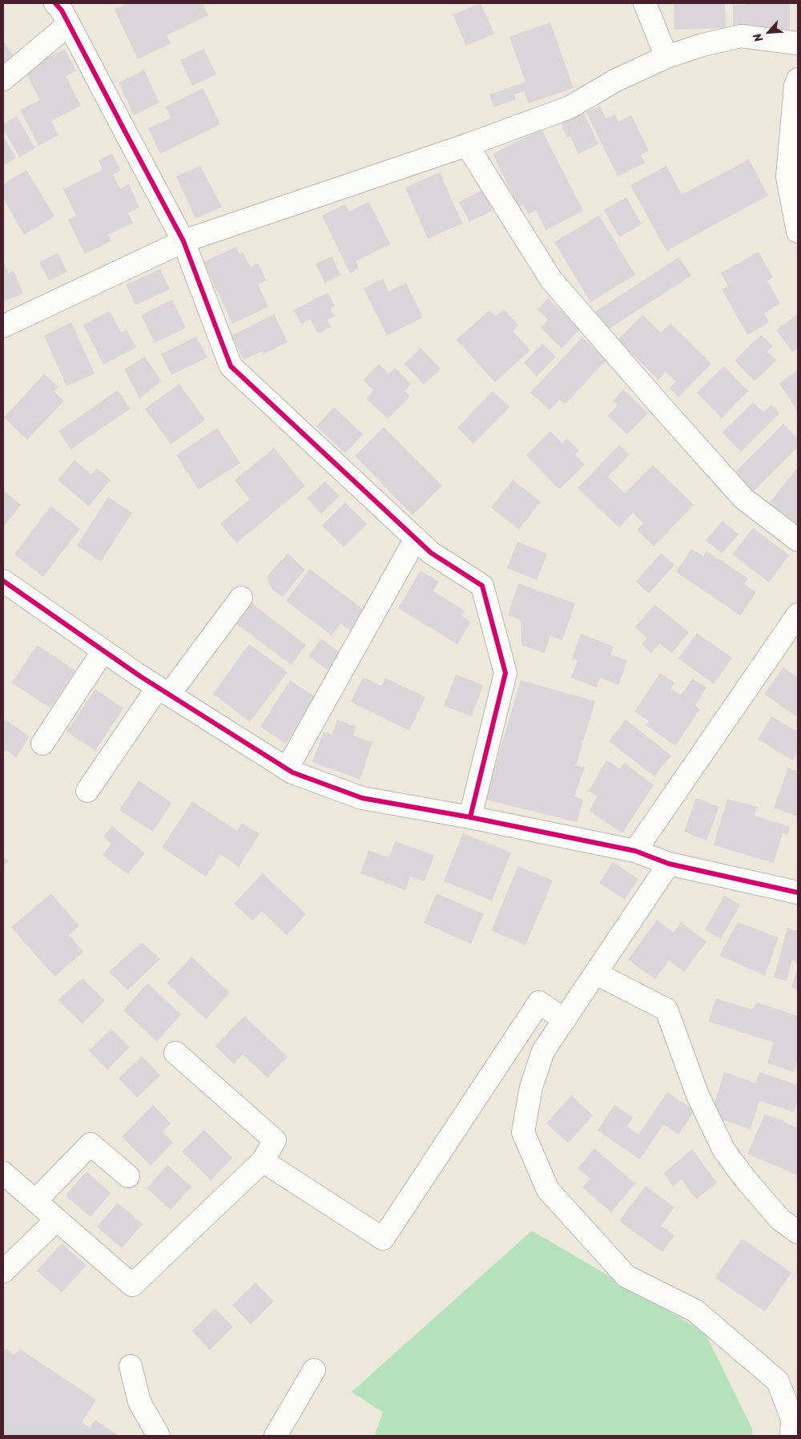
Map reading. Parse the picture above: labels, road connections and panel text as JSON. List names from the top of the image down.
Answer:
{
  "north": "bottom left"
}
